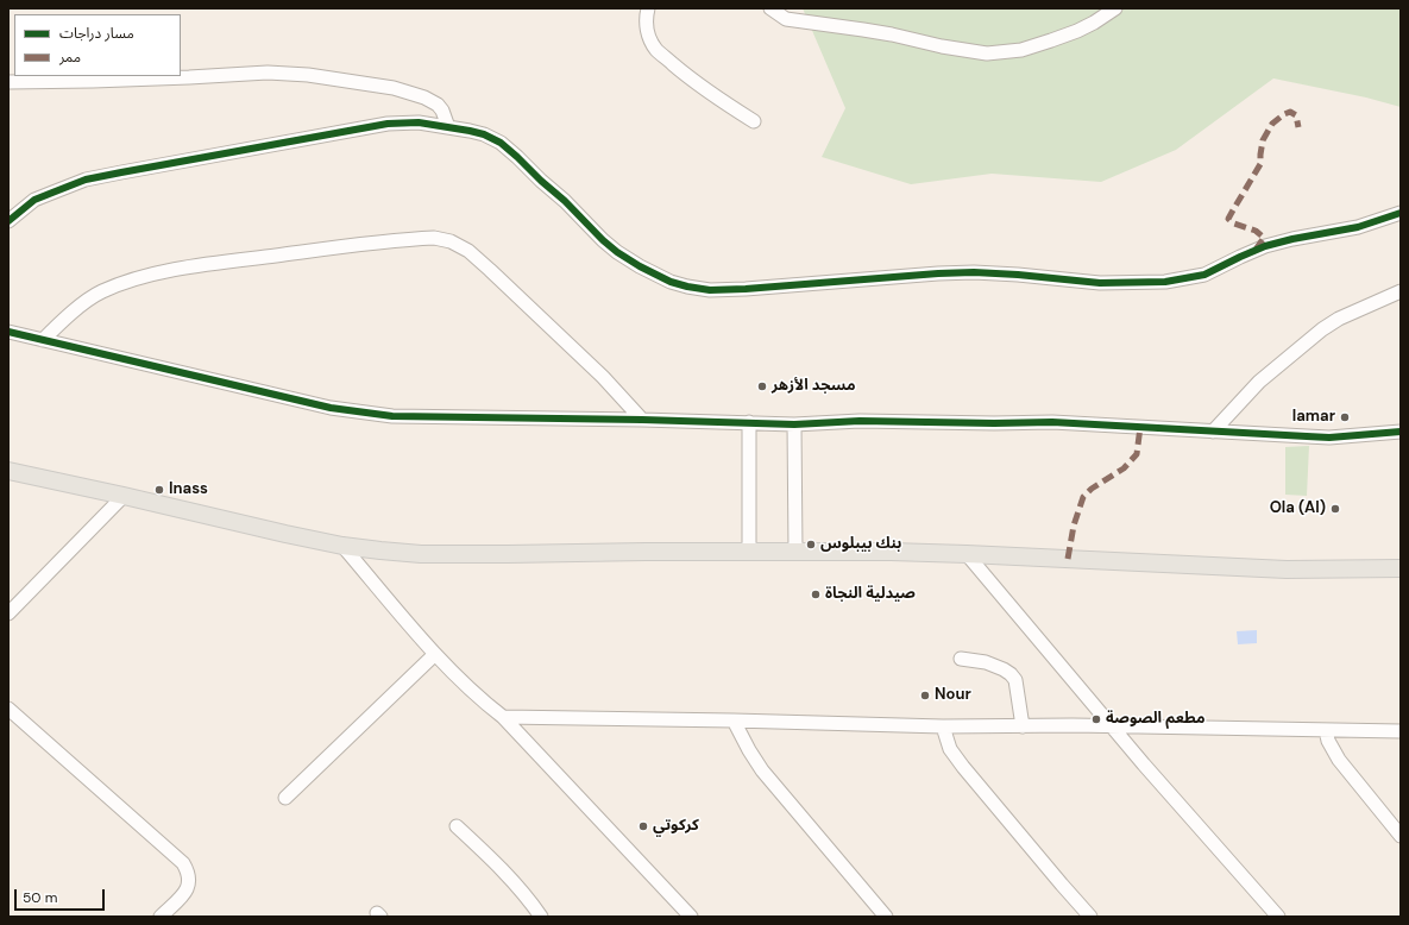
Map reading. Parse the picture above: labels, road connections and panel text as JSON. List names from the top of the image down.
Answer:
{
  "places": [
    "مسجد الأزهر",
    "lamar",
    "Inass",
    "Ola (Al)",
    "بنك بيبلوس",
    "صيدلية النجاة",
    "Nour",
    "مطعم الصوصة",
    "كركوتي"
  ],
  "legend": ["مسار دراجات", "ممر"],
  "scale_bar": "50 m"
}
